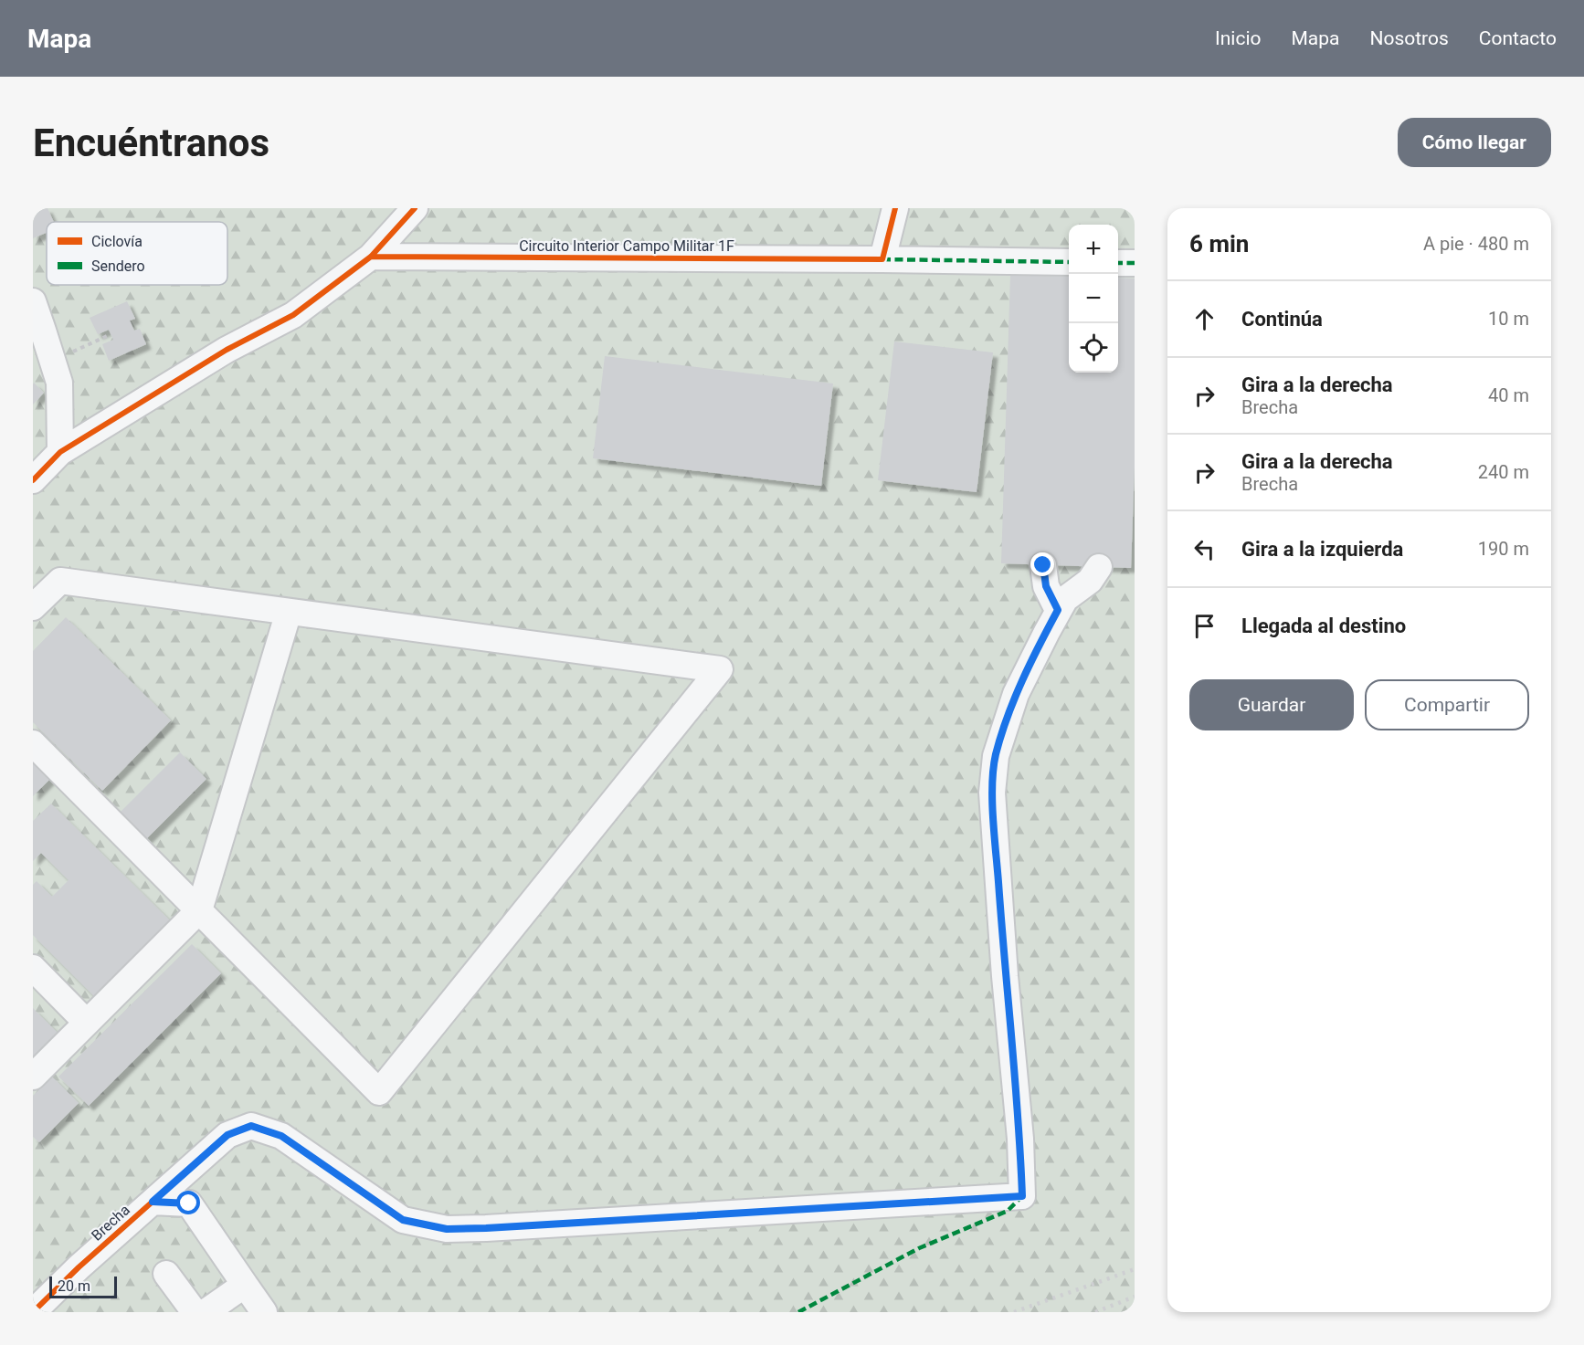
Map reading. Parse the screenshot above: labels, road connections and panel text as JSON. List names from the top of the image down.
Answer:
{
  "streets": {
    "street": ["Circuito Interior Campo Militar 1F", "Brecha"]
  },
  "legend": ["Ciclovía", "Sendero"],
  "scale_bar": "20 m",
  "page": {
    "header": "Mapa",
    "nav": [
      "Inicio",
      "Mapa",
      "Nosotros",
      "Contacto"
    ],
    "buttons": [
      "Cómo llegar",
      ["Guardar", "Compartir"]
    ],
    "title": "Encuéntranos",
    "heading": ["6 min", "A pie · 480 m"],
    "map_buttons": ["+", "−"],
    "list": [
      ["Continúa", "10 m"],
      ["Gira a la derecha", "Brecha", "40 m"],
      ["Gira a la derecha", "Brecha", "240 m"],
      ["Gira a la izquierda", "190 m"],
      "Llegada al destino"
    ],
    "scale": "20 m"
  }
}
